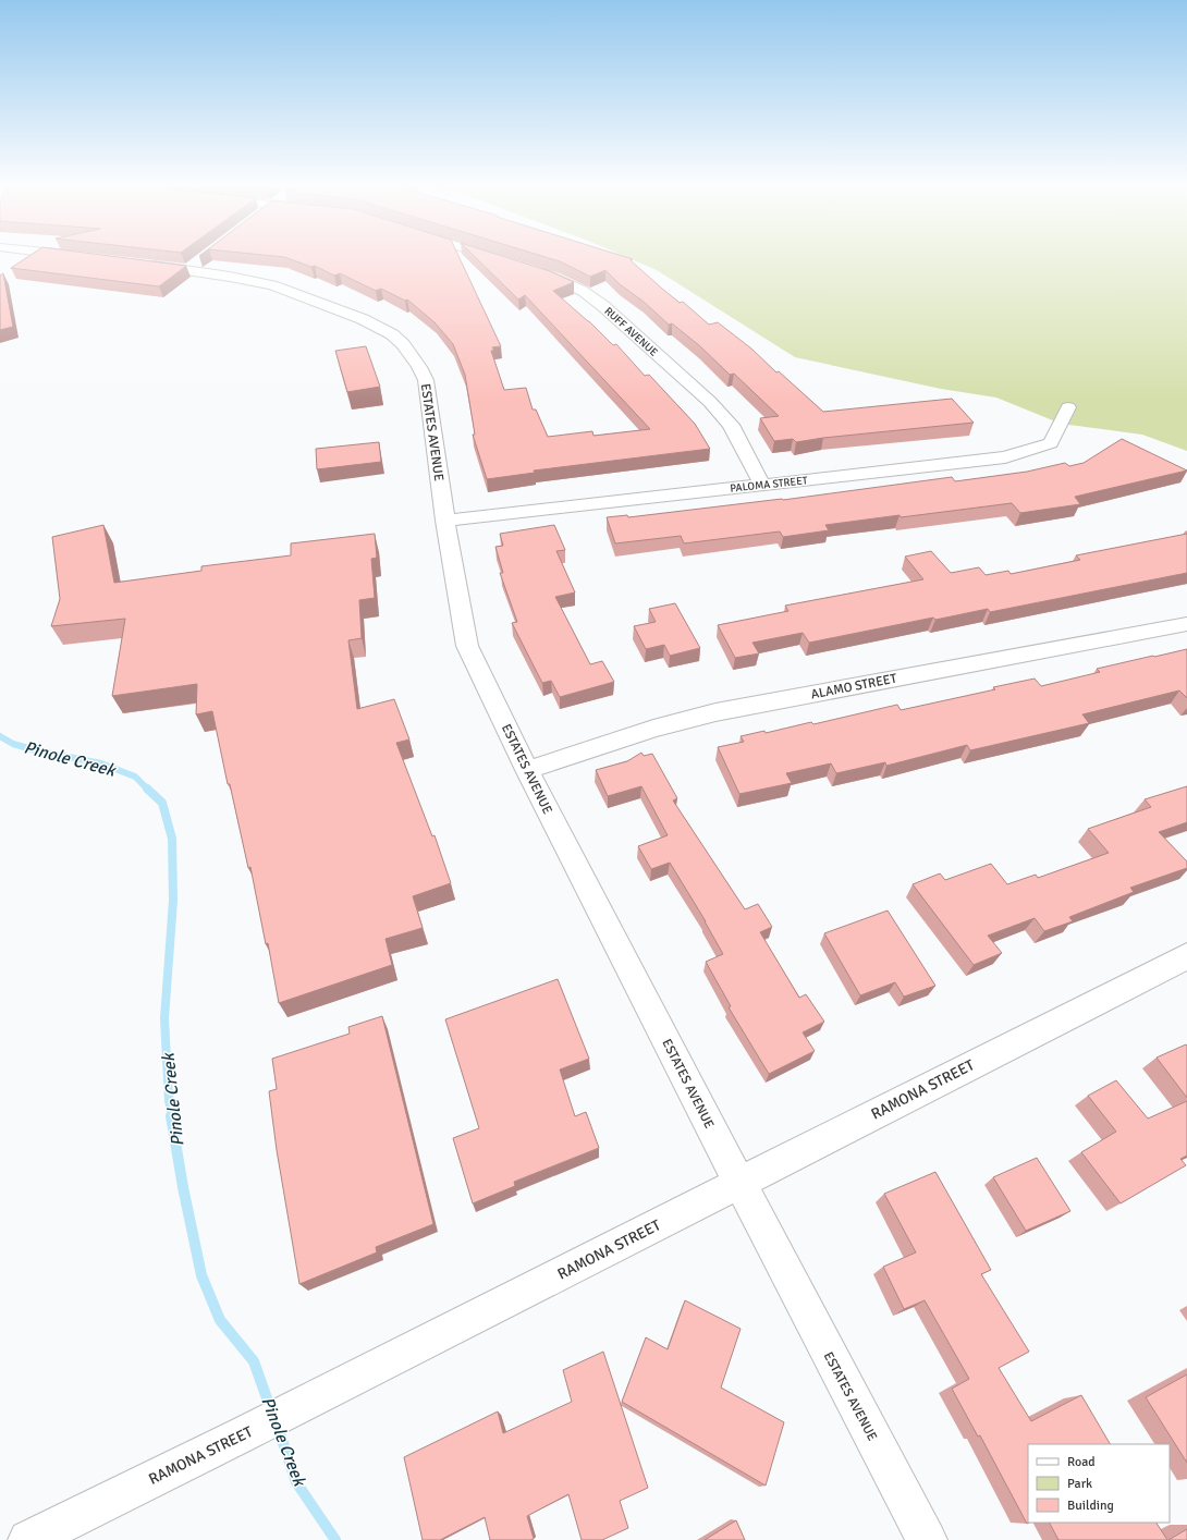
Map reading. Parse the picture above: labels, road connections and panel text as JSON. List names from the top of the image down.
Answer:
{
  "streets": {
    "street": [
      "RUFF AVENUE",
      "ESTATES AVENUE",
      "PALOMA STREET",
      "ALAMO STREET",
      "RAMONA STREET"
    ]
  },
  "crossings": [
    ["RUFF AVENUE", "PALOMA STREET"],
    ["ESTATES AVENUE", "PALOMA STREET"],
    ["ESTATES AVENUE", "ALAMO STREET"],
    ["ESTATES AVENUE", "RAMONA STREET"]
  ],
  "water": ["Pinole Creek"],
  "legend": ["Road", "Park", "Building"]
}
